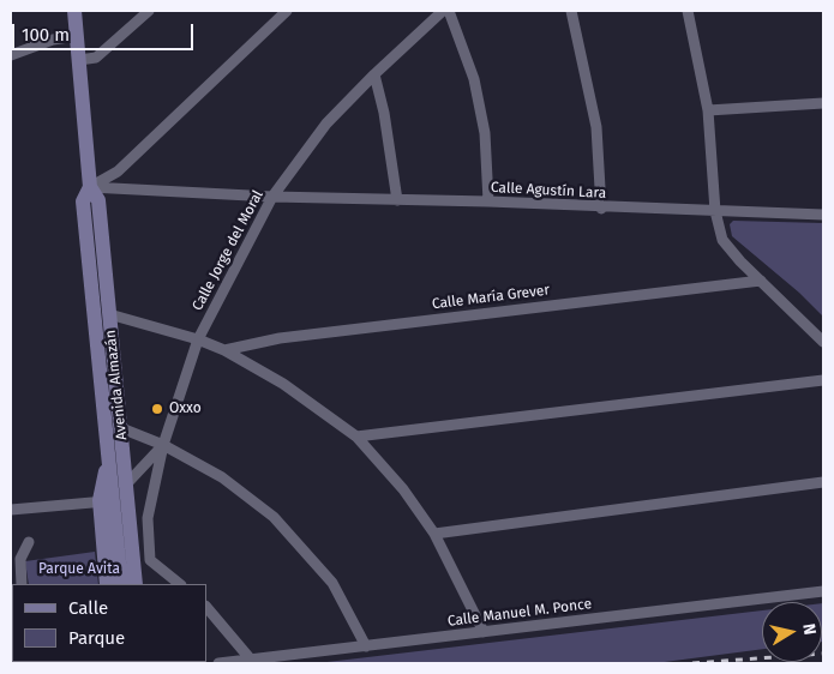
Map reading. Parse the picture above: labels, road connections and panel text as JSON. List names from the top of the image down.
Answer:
{
  "streets": {
    "main road": ["Avenida Almazán"],
    "street": [
      "Calle Agustín Lara",
      "Calle Jorge del Moral",
      "Calle María Grever",
      "Calle Manuel M. Ponce"
    ]
  },
  "crossings": [
    ["Calle Agustín Lara", "Calle Jorge del Moral"],
    ["Calle Agustín Lara", "Avenida Almazán"]
  ],
  "parks": ["Parque Avita"],
  "places": ["Oxxo"],
  "legend": ["Calle", "Parque"],
  "scale_bar": "100 m",
  "north": "right"
}
